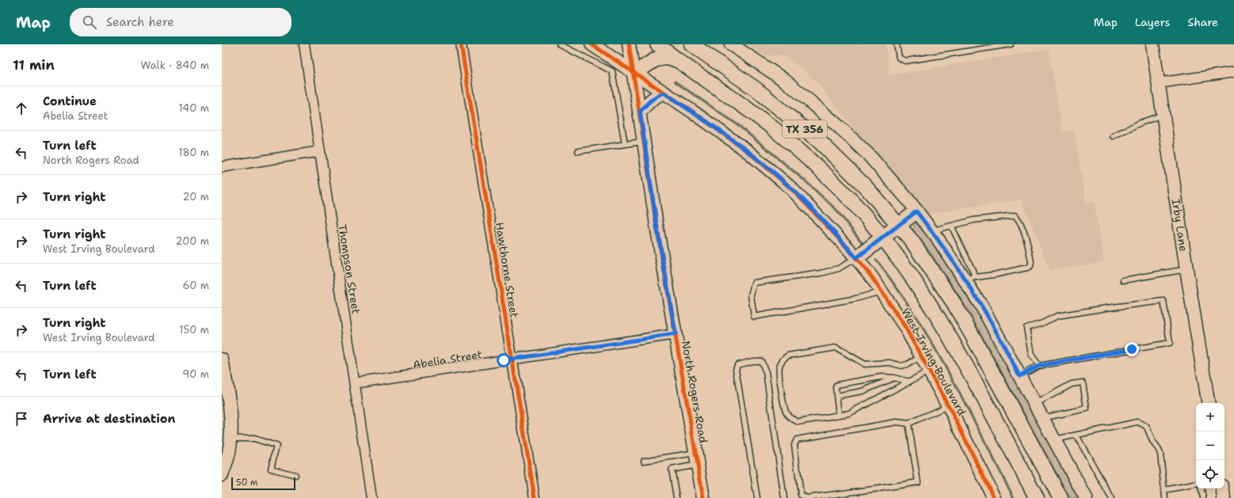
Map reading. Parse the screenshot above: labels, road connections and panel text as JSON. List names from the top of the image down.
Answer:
{
  "streets": {
    "main road": ["TX 356"],
    "street": [
      "Irby Lane",
      "Thompson Street",
      "Hawthorne Street",
      "Abelia Street",
      "West Irving Boulevard",
      "North Rogers Road"
    ]
  },
  "crossings": [
    ["Thompson Street", "Abelia Street"],
    ["Hawthorne Street", "Abelia Street"],
    ["Abelia Street", "North Rogers Road"],
    ["West Irving Boulevard", "North Rogers Road"]
  ],
  "scale_bar": "50 m",
  "page": {
    "header": "Map",
    "search": "Search here",
    "nav": ["Map", "Layers", "Share"],
    "heading": ["11 min", "Walk · 840 m"],
    "list": [
      ["Continue", "Abelia Street", "140 m"],
      ["Turn left", "North Rogers Road", "180 m"],
      ["Turn right", "20 m"],
      ["Turn right", "West Irving Boulevard", "200 m"],
      ["Turn left", "60 m"],
      ["Turn right", "West Irving Boulevard", "150 m"],
      ["Turn left", "90 m"],
      "Arrive at destination"
    ],
    "map_buttons": ["+", "−"],
    "scale": "50 m"
  }
}
